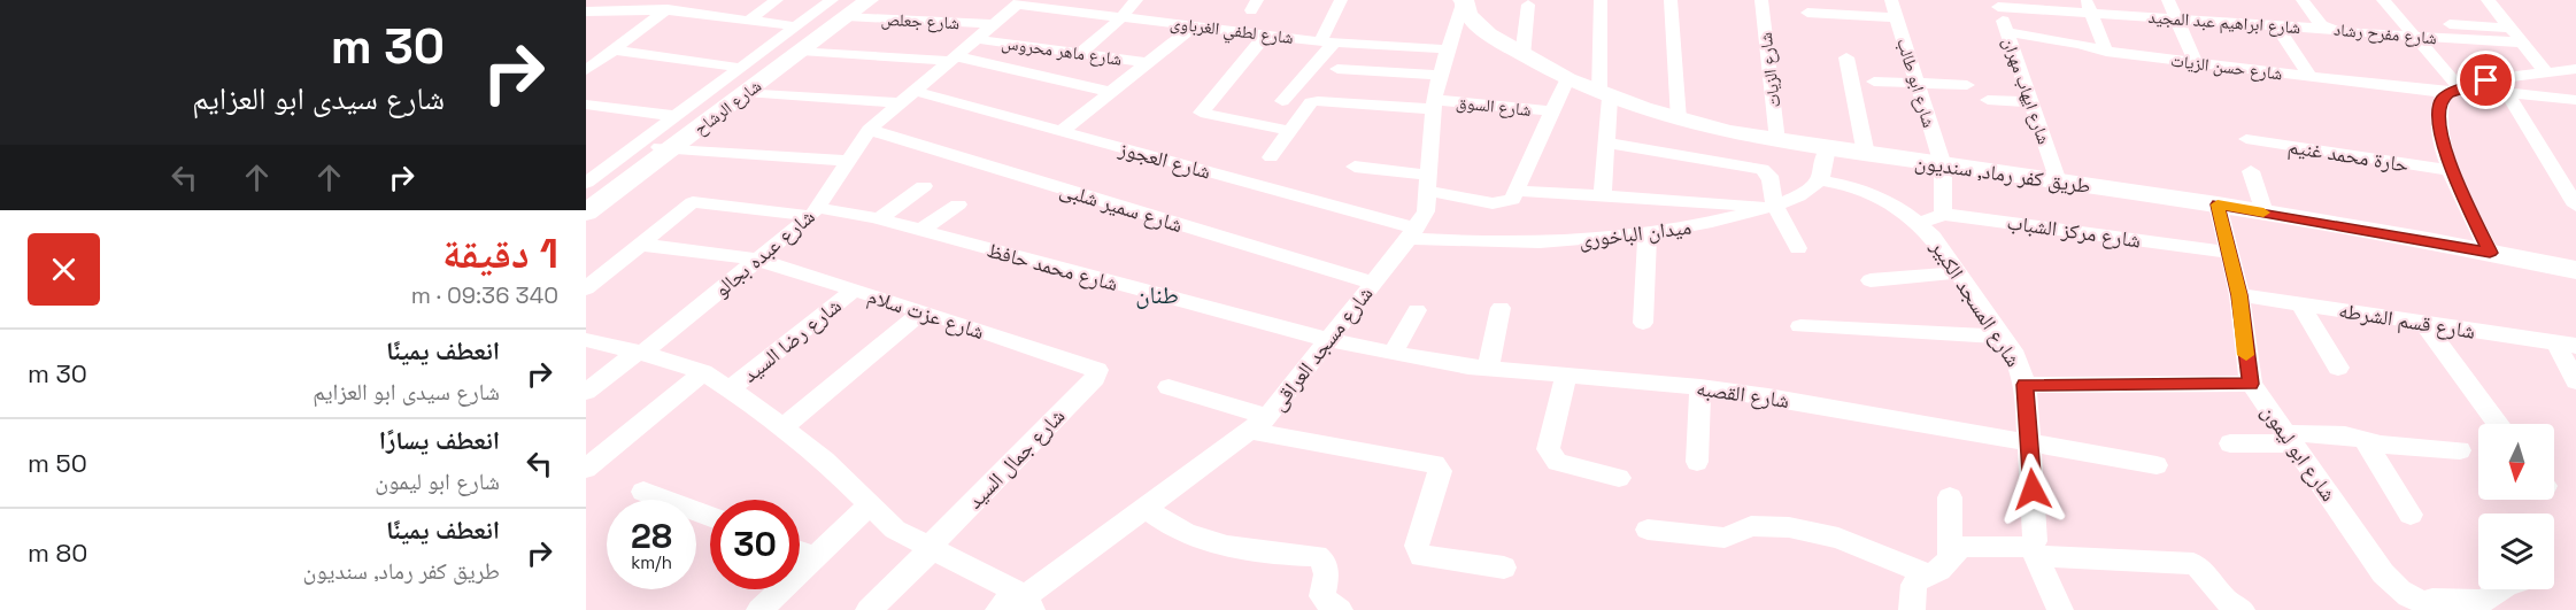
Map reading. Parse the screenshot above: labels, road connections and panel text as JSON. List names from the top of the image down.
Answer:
{
  "streets": {
    "street": [
      "شارع جعلص",
      "شارع ابراهيم عبد المجيد",
      "شارع لطفي الغرباوى",
      "شارع مفرح رشاد",
      "شارع ماهر محروس",
      "شارع حسن الزيات",
      "شارع الزيات",
      "شارع ابو طالب",
      "شارع ايهاب مهران",
      "شارع السوق",
      "شارع الرشاح",
      "حارة محمد غنيم",
      "شارع العجوز",
      "طريق كفر رماد, سنديون",
      "شارع سمير شلبى",
      "شارع مركز الشباب",
      "ميدان الباخورى",
      "شارع عبده بجالو",
      "شارع محمد حافظ",
      "شارع المسجد الكبير",
      "شارع عزت سلام",
      "شارع قسم الشرطه",
      "شارع رضا السيد",
      "شارع مسجد العراقى",
      "شارع القصبه",
      "شارع ابو ليمون",
      "شارع جمال السيد"
    ]
  },
  "crossings": [
    ["شارع جعلص", "شارع الرشاح"],
    ["شارع جعلص", "شارع عبده بجالو"],
    ["شارع ابراهيم عبد المجيد", "شارع مفرح رشاد"],
    ["شارع ابراهيم عبد المجيد", "شارع ايهاب مهران"],
    ["شارع لطفي الغرباوى", "شارع عبده بجالو"],
    ["شارع لطفي الغرباوى", "شارع مسجد العراقى"],
    ["شارع ماهر محروس", "شارع عبده بجالو"],
    ["شارع حسن الزيات", "شارع ايهاب مهران"],
    ["شارع الزيات", "طريق كفر رماد, سنديون"],
    ["شارع ابو طالب", "طريق كفر رماد, سنديون"],
    ["شارع ابو طالب", "شارع مركز الشباب"],
    ["شارع ايهاب مهران", "طريق كفر رماد, سنديون"],
    ["شارع السوق", "شارع مسجد العراقى"],
    ["شارع الرشاح", "شارع العجوز"],
    ["شارع العجوز", "ميدان الباخورى"],
    ["شارع العجوز", "شارع عبده بجالو"],
    ["شارع العجوز", "شارع مسجد العراقى"],
    ["طريق كفر رماد, سنديون", "شارع مسجد العراقى"],
    ["طريق كفر رماد, سنديون", "شارع ابو ليمون"],
    ["شارع سمير شلبى", "شارع عبده بجالو"],
    ["شارع سمير شلبى", "شارع مسجد العراقى"],
    ["شارع مركز الشباب", "شارع المسجد الكبير"],
    ["شارع مركز الشباب", "شارع ابو ليمون"],
    ["ميدان الباخورى", "شارع المسجد الكبير"],
    ["ميدان الباخورى", "شارع مسجد العراقى"],
    ["شارع عبده بجالو", "شارع محمد حافظ"],
    ["شارع عبده بجالو", "شارع عزت سلام"],
    ["شارع عبده بجالو", "شارع مسجد العراقى"],
    ["شارع محمد حافظ", "شارع عزت سلام"],
    ["شارع محمد حافظ", "شارع مسجد العراقى"],
    ["شارع محمد حافظ", "شارع القصبه"],
    ["شارع المسجد الكبير", "شارع القصبه"],
    ["شارع عزت سلام", "شارع رضا السيد"],
    ["شارع عزت سلام", "شارع جمال السيد"],
    ["شارع قسم الشرطه", "شارع ابو ليمون"],
    ["شارع رضا السيد", "شارع مسجد العراقى"],
    ["شارع مسجد العراقى", "شارع القصبه"],
    ["شارع مسجد العراقى", "شارع جمال السيد"]
  ],
  "districts": ["طنان"],
  "north": "bottom",
  "page": {
    "turn": ["30 m", "شارع سيدى ابو العزايم"],
    "heading": ["1 دقيقة", "340 m · 09:36"],
    "list": [
      {
        "name": "انعطف يمينًا",
        "note": "شارع سيدى ابو العزايم",
        "value": "30 m"
      },
      {
        "name": "انعطف يسارًا",
        "note": "شارع ابو ليمون",
        "value": "50 m"
      },
      {
        "name": "انعطف يمينًا",
        "note": "طريق كفر رماد, سنديون",
        "value": "80 m"
      }
    ],
    "speed": "28 km/h",
    "limit": "30"
  }
}
